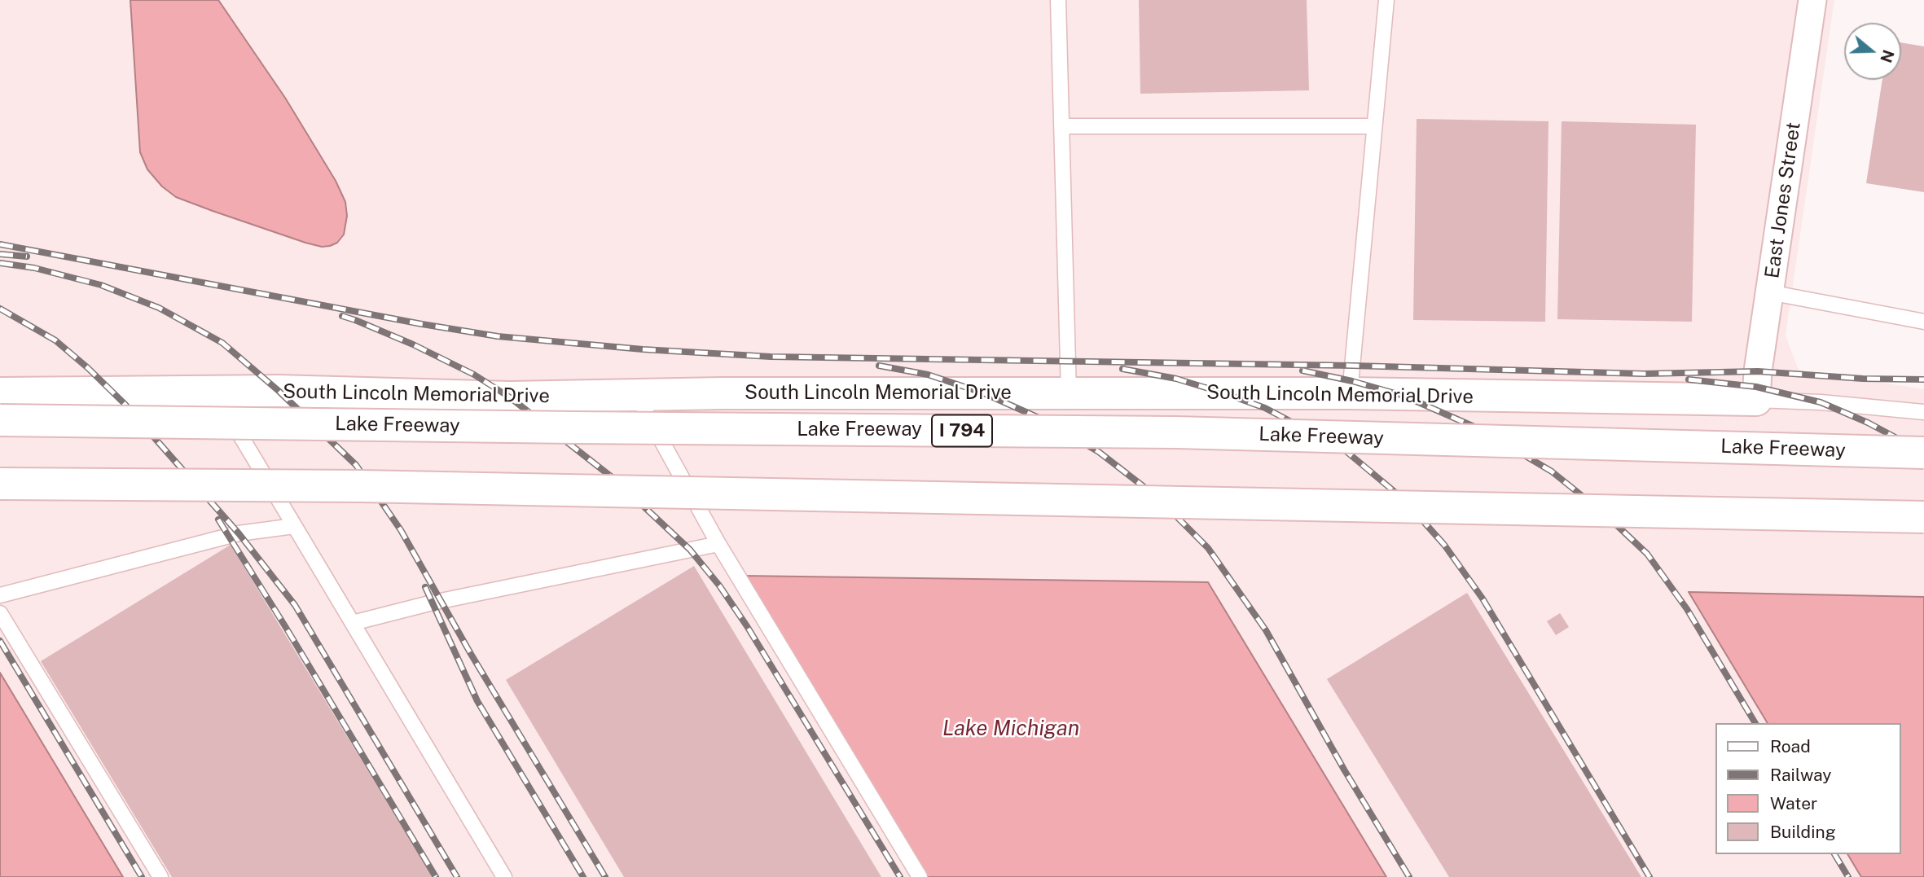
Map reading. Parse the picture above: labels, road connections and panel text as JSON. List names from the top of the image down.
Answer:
{
  "streets": {
    "main road": ["South Lincoln Memorial Drive", "Lake Freeway", "I 794"],
    "street": ["East Jones Street"]
  },
  "crossings": [
    ["East Jones Street", "South Lincoln Memorial Drive"]
  ],
  "water": ["Lake Michigan"],
  "legend": [
    "Road",
    "Railway",
    "Water",
    "Building"
  ],
  "north": "right"
}
